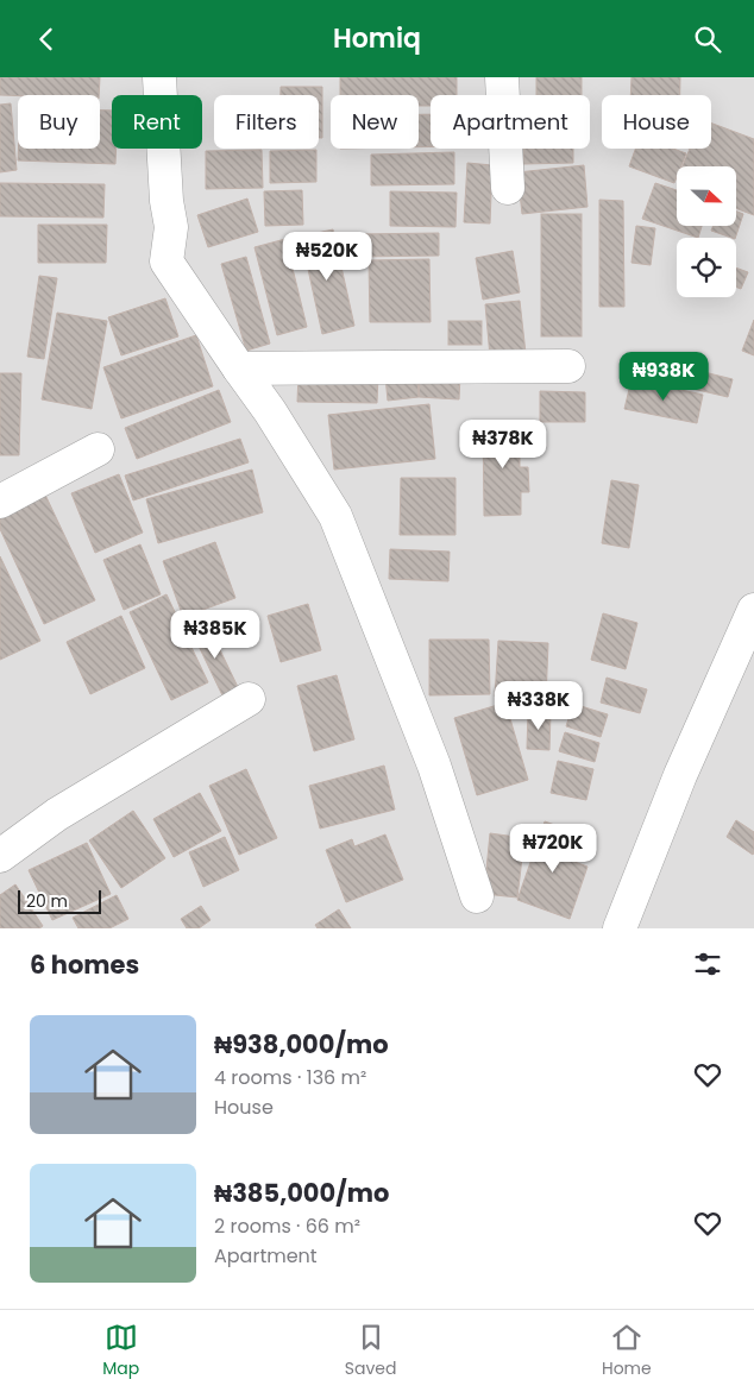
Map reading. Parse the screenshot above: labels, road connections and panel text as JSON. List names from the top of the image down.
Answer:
{
  "scale_bar": "20 m",
  "north": "right",
  "page": {
    "header": "Homiq",
    "chip": [
      "Buy",
      "Rent",
      "Filters",
      "New",
      "Apartment",
      "House"
    ],
    "price": [
      "₦520K",
      "₦938K",
      "₦378K",
      "₦385K",
      "₦338K",
      "₦720K"
    ],
    "scale": "20 m",
    "heading": "6 homes",
    "list": [
      {
        "name": "₦938,000/mo",
        "note": "4 rooms · 136 m² · House"
      },
      {
        "name": "₦385,000/mo",
        "note": "2 rooms · 66 m² · Apartment"
      }
    ],
    "tabs": ["Map", "Saved", "Home"]
  }
}
